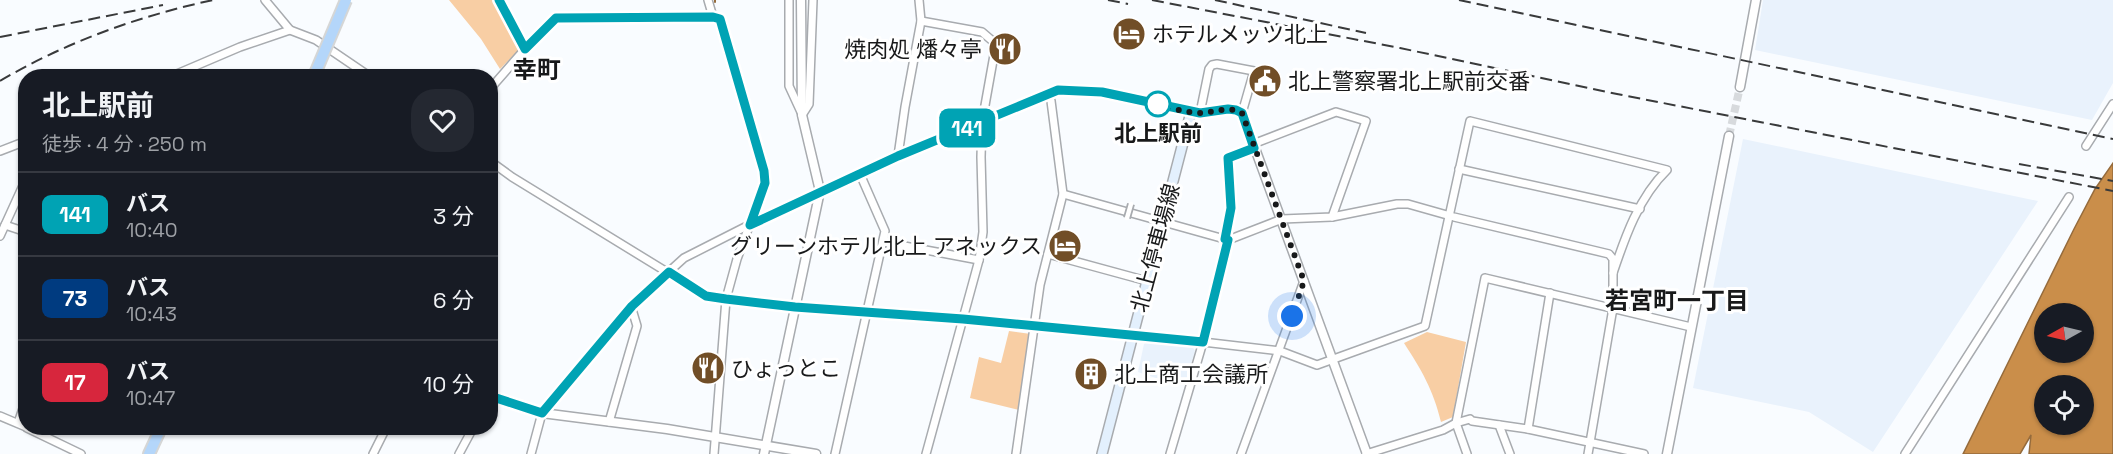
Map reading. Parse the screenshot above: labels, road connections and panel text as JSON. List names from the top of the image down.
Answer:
{
  "streets": {
    "main road": ["北上停車場線"]
  },
  "districts": ["幸町", "若宮町一丁目"],
  "places": {
    "hotel": ["ホテルメッツ北上", "グリーンホテル北上 アネックス"],
    "restaurant": ["焼肉処 燔々亭", "ひょっとこ"],
    "public building": ["北上警察署北上駅前交番"],
    "other": ["北上駅前"],
    "building": ["北上商工会議所"]
  },
  "lines": ["bus line 141"],
  "north": "left",
  "page": {
    "on_map": "141",
    "heading": ["北上駅前", "徒歩 · 4 分 · 250 m"],
    "list": [
      {
        "mark": "141",
        "name": "バス",
        "note": "10:40",
        "value": "3 分"
      },
      {
        "mark": "73",
        "name": "バス",
        "note": "10:43",
        "value": "6 分"
      },
      {
        "mark": "17",
        "name": "バス",
        "note": "10:47",
        "value": "10 分"
      }
    ]
  }
}
